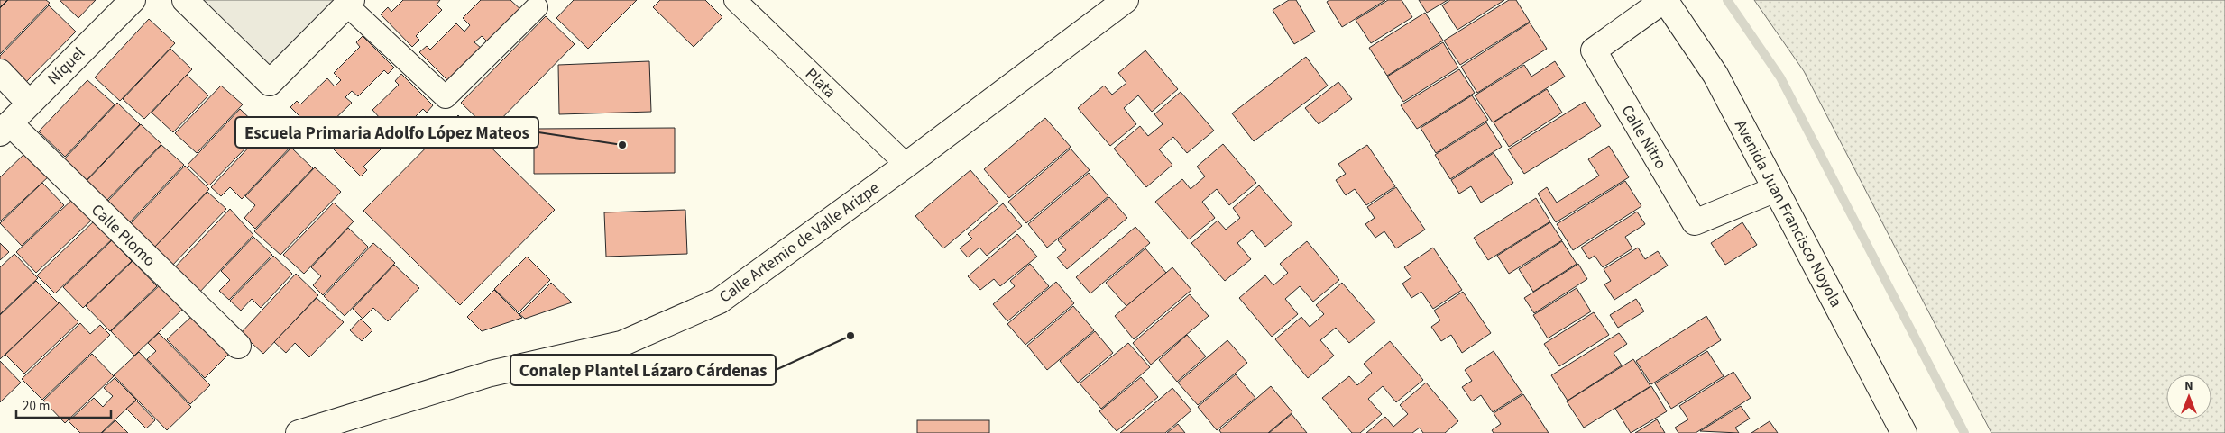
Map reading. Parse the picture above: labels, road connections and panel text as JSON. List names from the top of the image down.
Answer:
{
  "streets": {
    "street": [
      "Níquel",
      "Plata",
      "Calle Nitro",
      "Avenida Juan Francisco Noyola",
      "Calle Plomo",
      "Calle Artemio de Valle Arizpe"
    ]
  },
  "crossings": [
    ["Níquel", "Calle Plomo"],
    ["Plata", "Calle Artemio de Valle Arizpe"],
    ["Calle Nitro", "Avenida Juan Francisco Noyola"]
  ],
  "places": ["Escuela Primaria Adolfo López Mateos", "Conalep Plantel Lázaro Cárdenas"],
  "scale_bar": "20 m",
  "north": "top"
}
